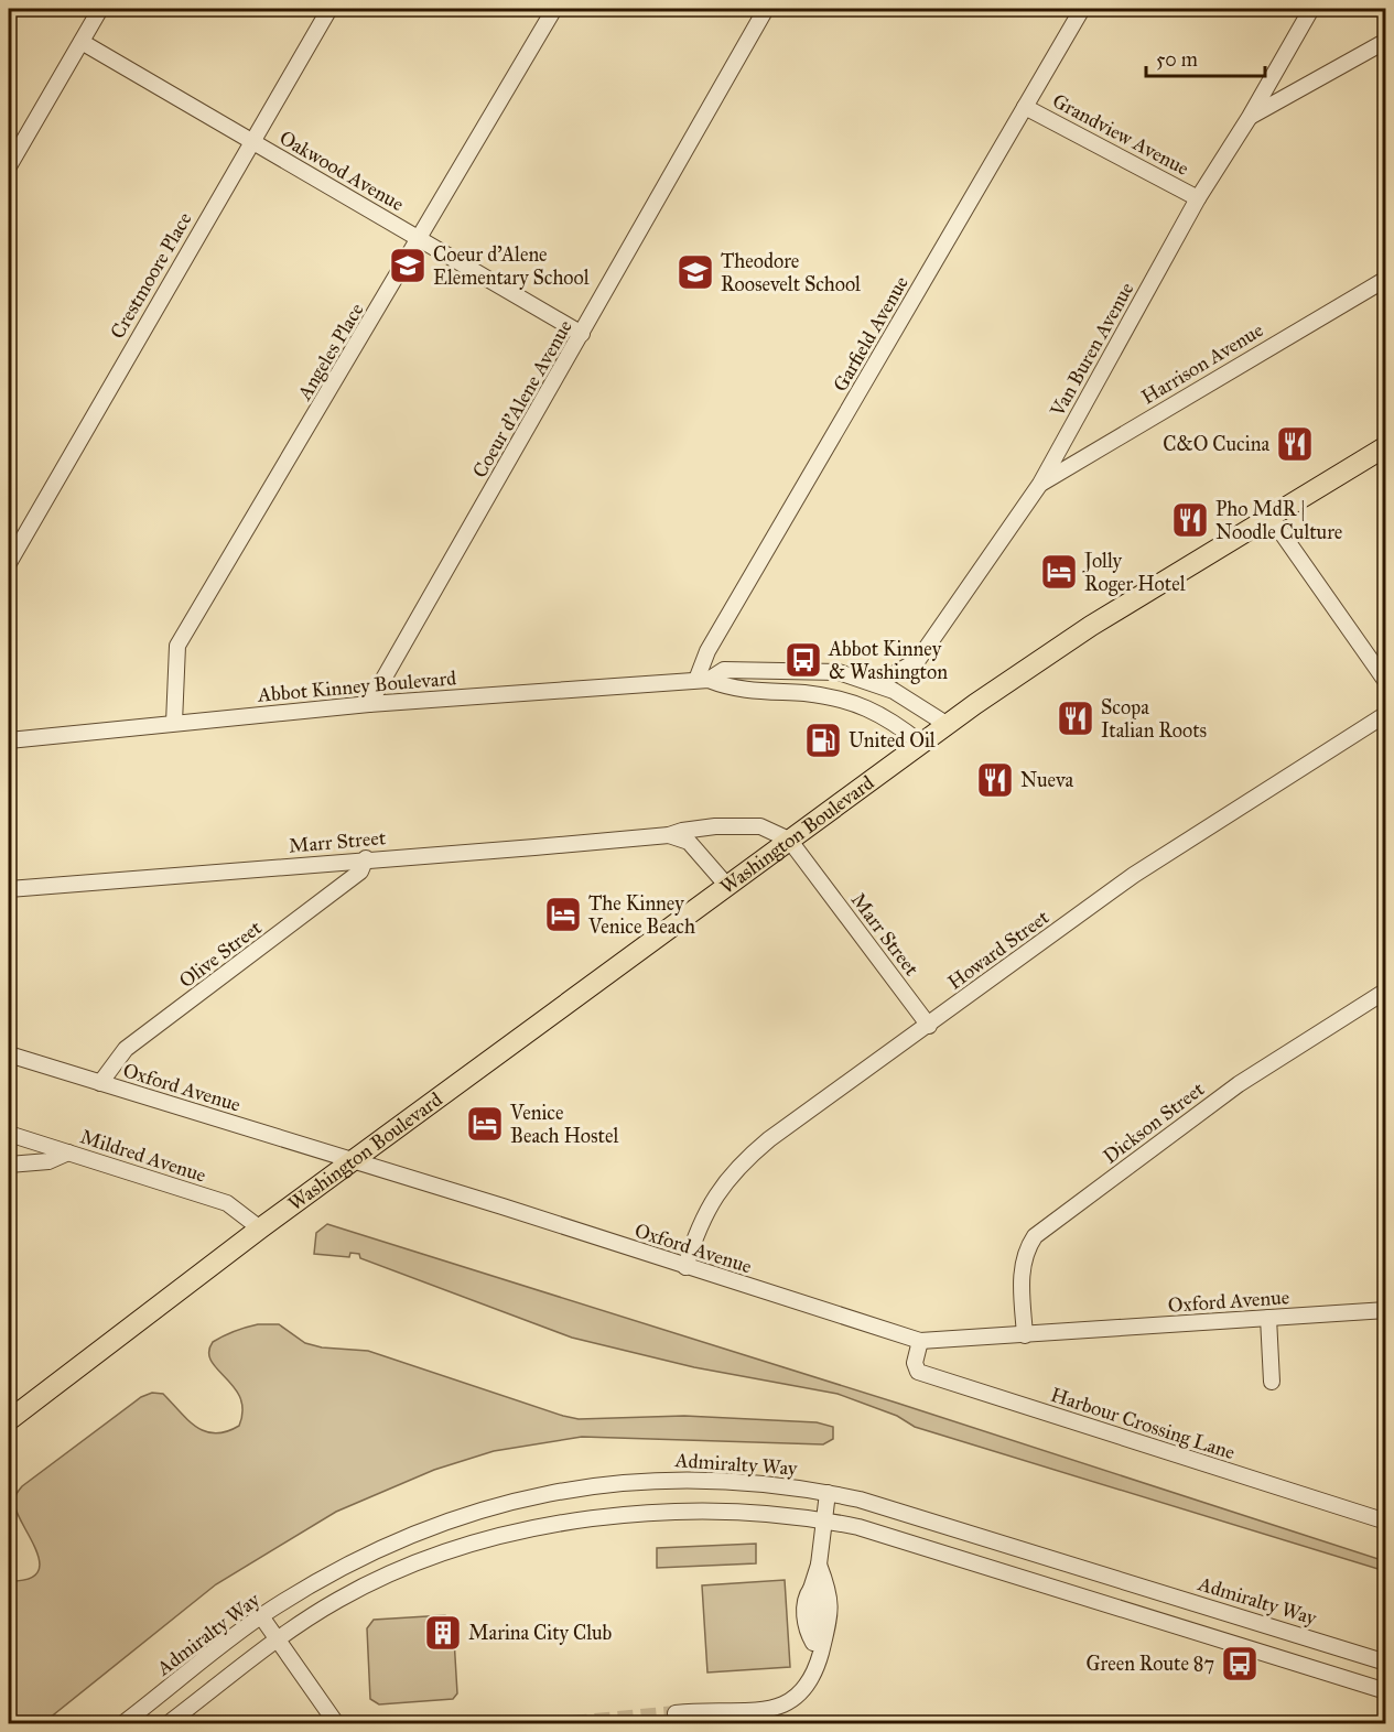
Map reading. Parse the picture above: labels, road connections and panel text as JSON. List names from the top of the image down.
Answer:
{
  "streets": {
    "main road": ["Washington Boulevard"],
    "street": [
      "Grandview Avenue",
      "Oakwood Avenue",
      "Crestmoore Place",
      "Garfield Avenue",
      "Van Buren Avenue",
      "Angeles Place",
      "Harrison Avenue",
      "Coeur d'Alene Avenue",
      "Abbot Kinney Boulevard",
      "Marr Street",
      "Howard Street",
      "Olive Street",
      "Oxford Avenue",
      "Dickson Street",
      "Mildred Avenue",
      "Harbour Crossing Lane",
      "Admiralty Way"
    ]
  },
  "crossings": [
    ["Grandview Avenue", "Garfield Avenue"],
    ["Grandview Avenue", "Van Buren Avenue"],
    ["Oakwood Avenue", "Crestmoore Place"],
    ["Oakwood Avenue", "Angeles Place"],
    ["Oakwood Avenue", "Coeur d'Alene Avenue"],
    ["Garfield Avenue", "Abbot Kinney Boulevard"],
    ["Van Buren Avenue", "Harrison Avenue"],
    ["Van Buren Avenue", "Abbot Kinney Boulevard"],
    ["Angeles Place", "Abbot Kinney Boulevard"],
    ["Coeur d'Alene Avenue", "Abbot Kinney Boulevard"],
    ["Abbot Kinney Boulevard", "Washington Boulevard"],
    ["Washington Boulevard", "Marr Street"],
    ["Washington Boulevard", "Oxford Avenue"],
    ["Washington Boulevard", "Mildred Avenue"],
    ["Marr Street", "Howard Street"],
    ["Marr Street", "Olive Street"],
    ["Howard Street", "Oxford Avenue"],
    ["Olive Street", "Oxford Avenue"],
    ["Oxford Avenue", "Dickson Street"],
    ["Oxford Avenue", "Harbour Crossing Lane"]
  ],
  "places": {
    "school or university": ["Coeur d'Alene Elementary School", "Theodore Roosevelt School"],
    "restaurant": [
      "C&O Cucina",
      "Pho MdR | Noodle Culture",
      "Scopa Italian Roots",
      "Nueva"
    ],
    "hotel": ["Jolly Roger Hotel", "The Kinney Venice Beach", "Venice Beach Hostel"],
    "bus stop": ["Abbot Kinney & Washington", "Green Route 87"],
    "fuel station": ["United Oil"],
    "building": ["Marina City Club"]
  },
  "scale_bar": "50 m"
}
